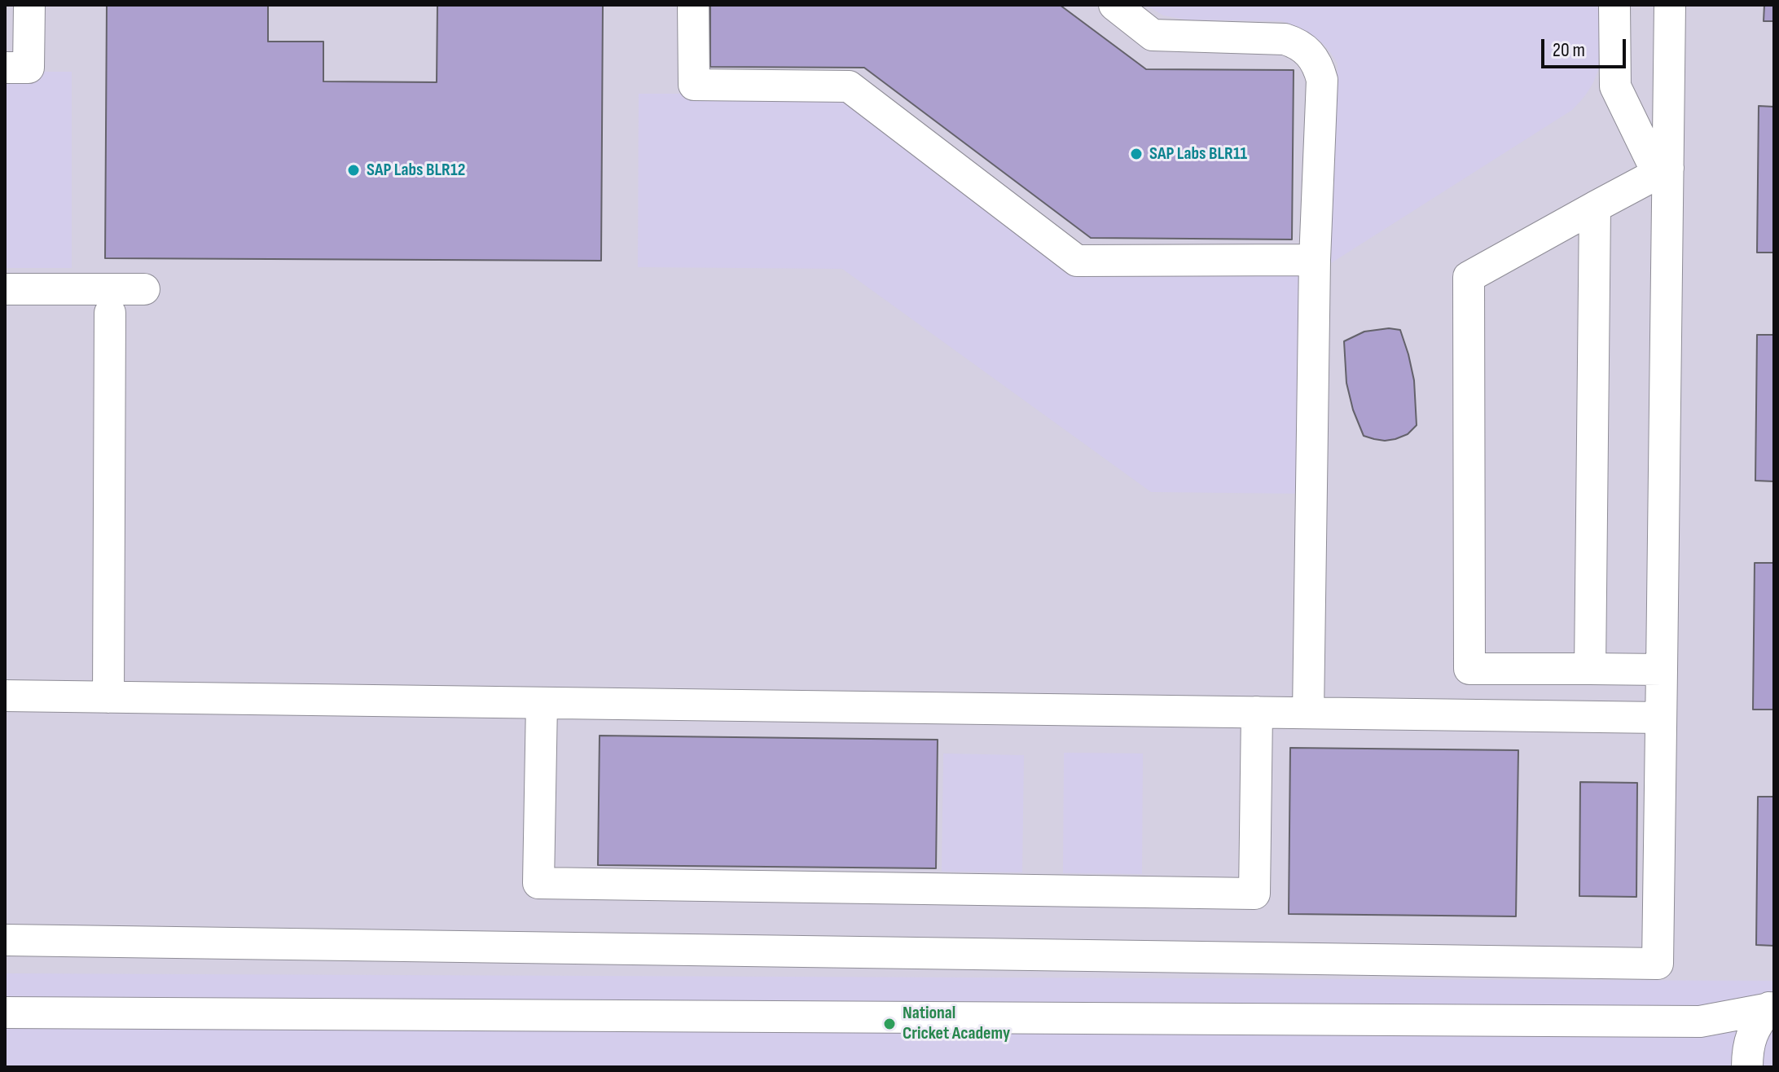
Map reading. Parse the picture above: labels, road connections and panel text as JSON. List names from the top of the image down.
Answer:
{
  "places": ["SAP Labs BLR11", "SAP Labs BLR12", "National Cricket Academy"],
  "scale_bar": "20 m"
}
